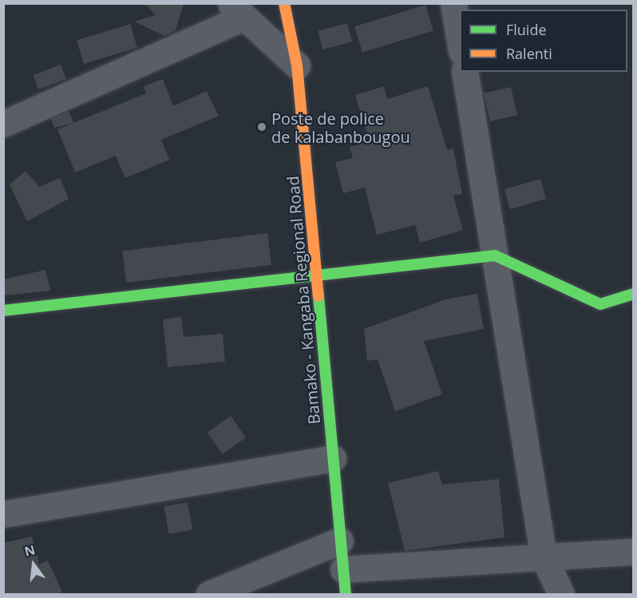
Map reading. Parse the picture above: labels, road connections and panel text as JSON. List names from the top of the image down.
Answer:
{
  "streets": {
    "street": ["Bamako - Kangaba Regional Road"]
  },
  "places": ["Poste de police de kalabanbougou"],
  "legend": ["Fluide", "Ralenti"],
  "north": "top"
}
